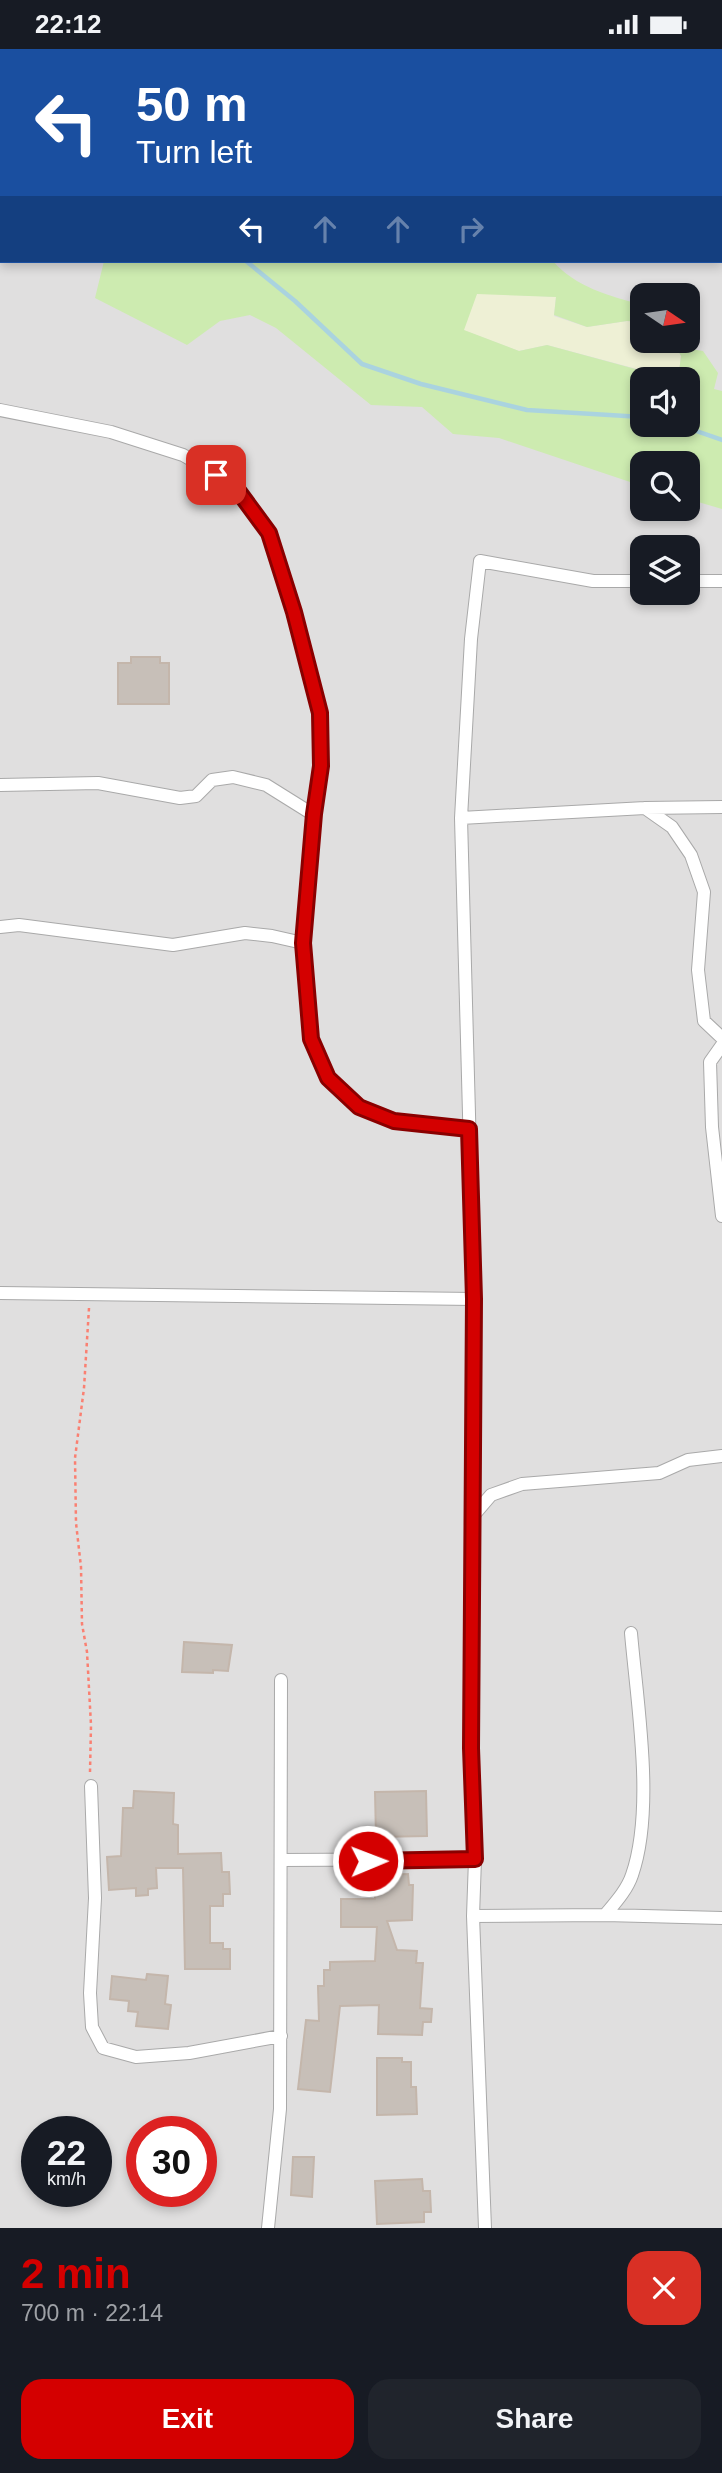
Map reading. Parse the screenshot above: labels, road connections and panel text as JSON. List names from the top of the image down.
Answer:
{
  "north": "right",
  "page": {
    "status": "22:12",
    "turn": ["50 m", "Turn left"],
    "speed": "22 km/h",
    "limit": "30",
    "heading": ["2 min", "700 m · 22:14"],
    "buttons": ["Exit", "Share"]
  }
}
